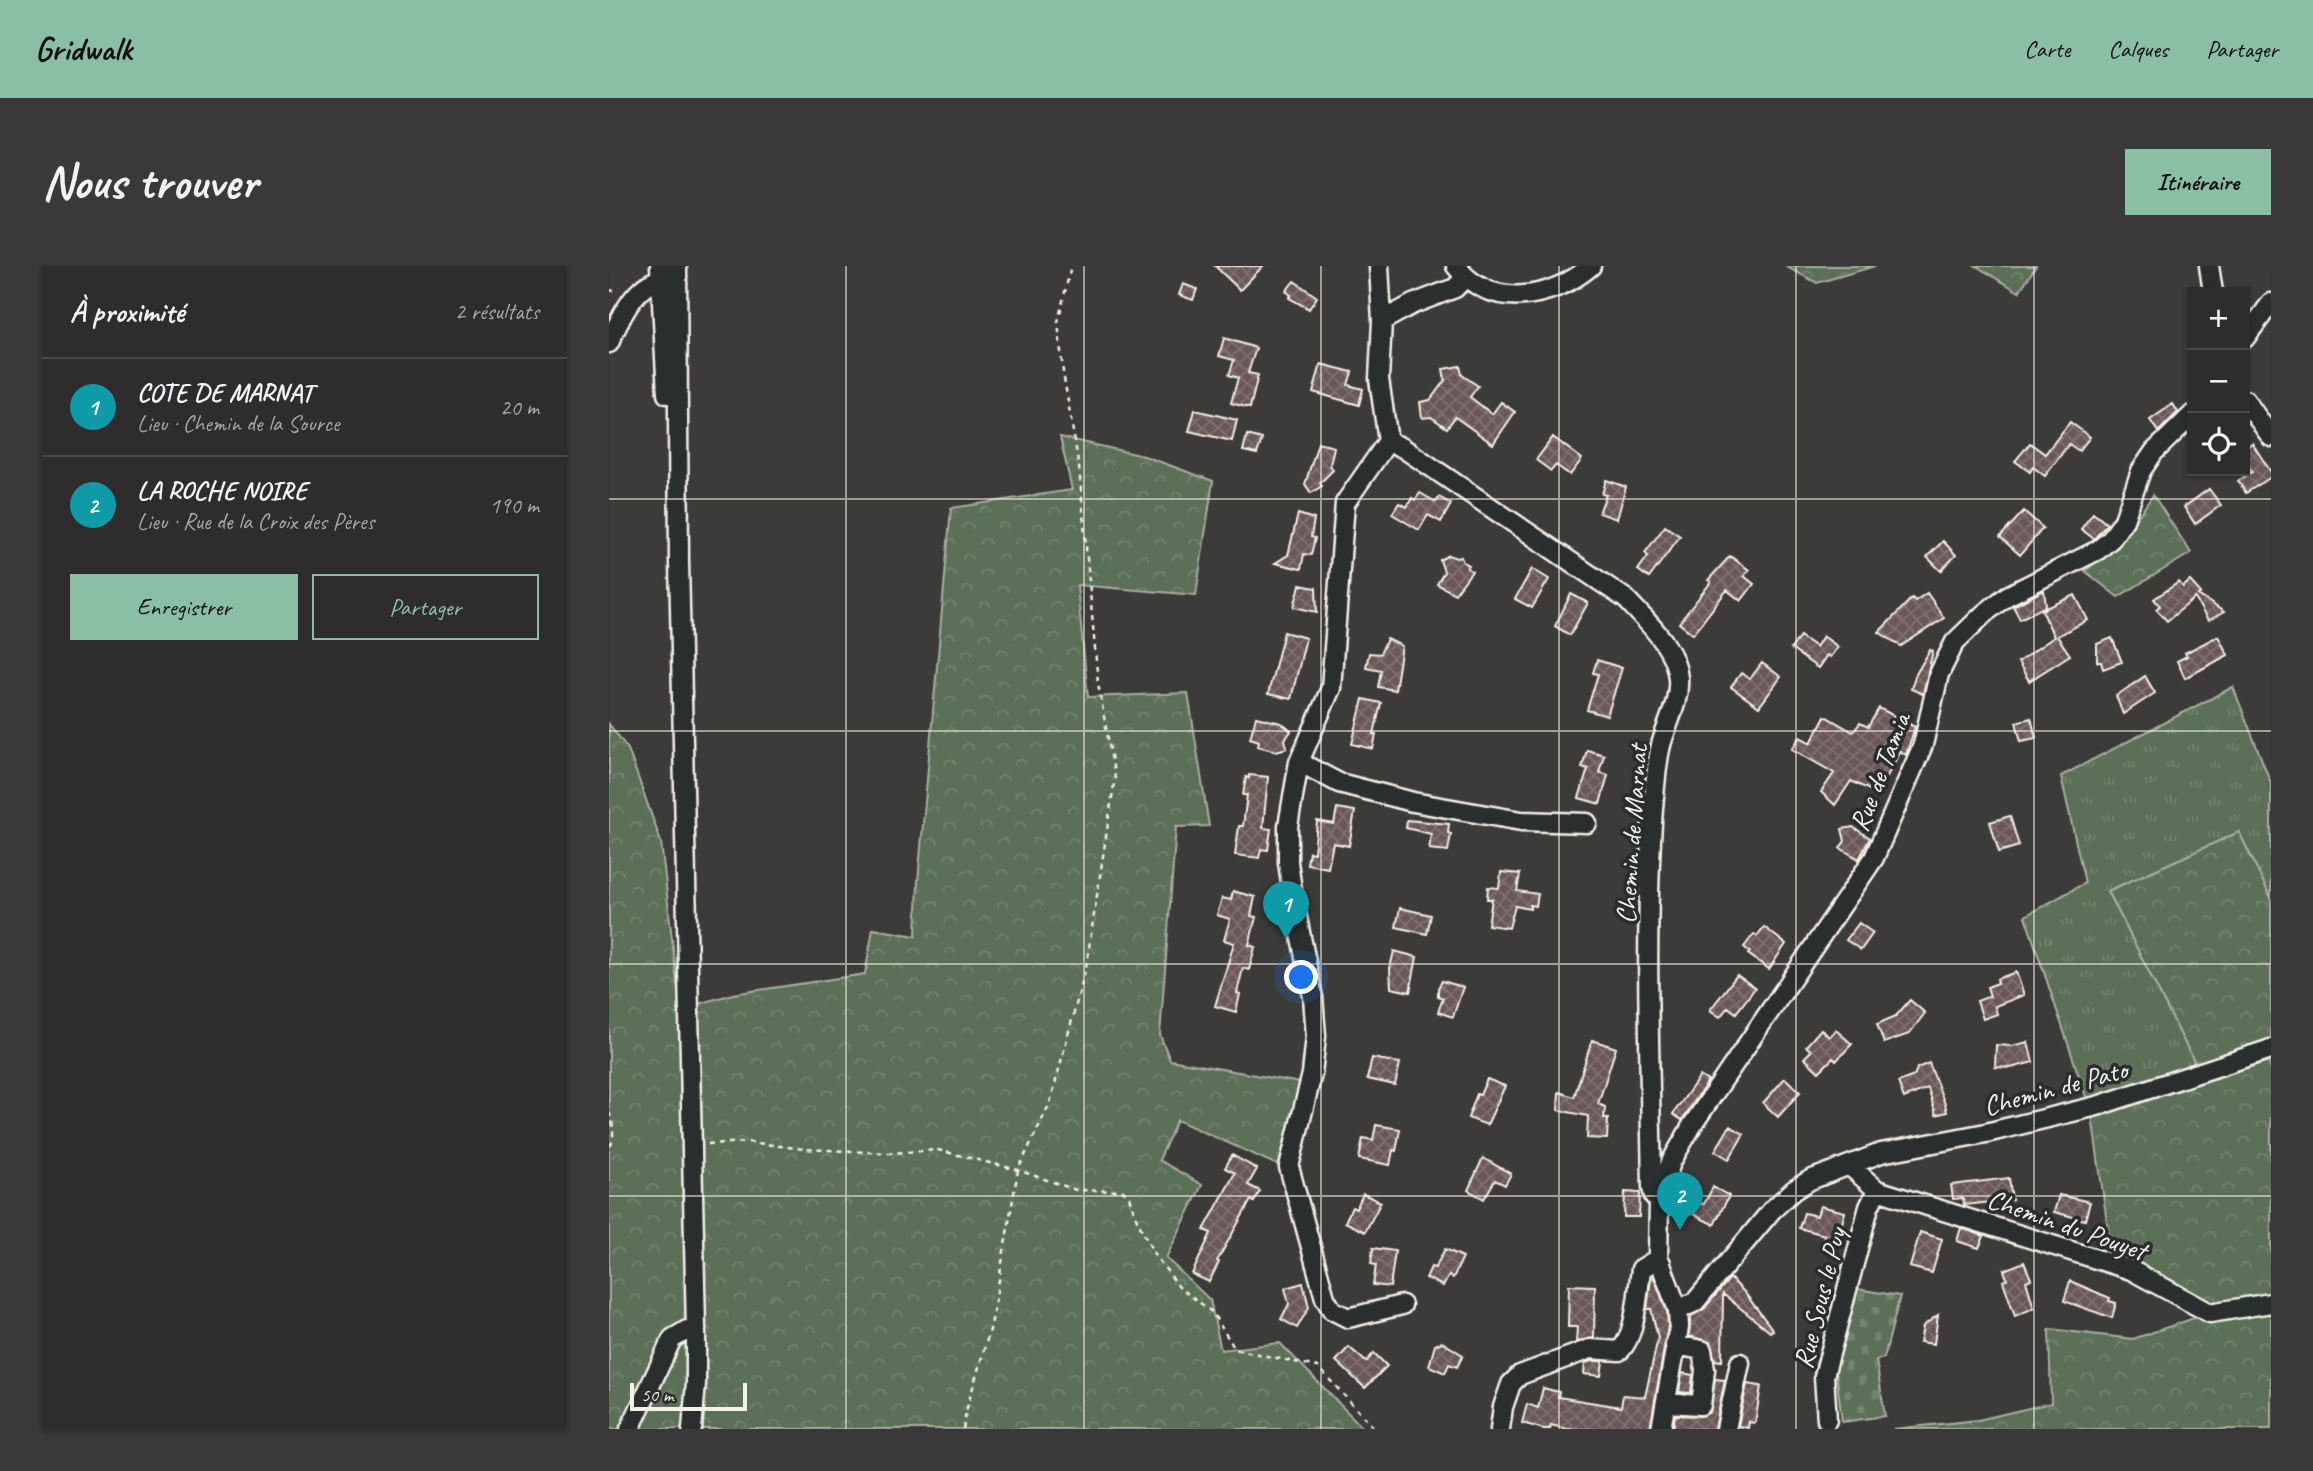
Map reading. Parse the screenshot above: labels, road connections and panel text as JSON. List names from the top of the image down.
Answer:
{
  "streets": {
    "street": [
      "Rue de Tamia",
      "Chemin de Marnat",
      "Chemin de Pato",
      "Chemin du Pouyet",
      "Rue Sous le Puy"
    ]
  },
  "crossings": [
    ["Rue de Tamia", "Chemin de Marnat"],
    ["Chemin de Pato", "Chemin du Pouyet"],
    ["Chemin du Pouyet", "Rue Sous le Puy"]
  ],
  "scale_bar": "50 m",
  "page": {
    "header": "Gridwalk",
    "nav": ["Carte", "Calques", "Partager"],
    "buttons": [
      "Itinéraire",
      ["Enregistrer", "Partager"]
    ],
    "title": "Nous trouver",
    "heading": ["À proximité", "2 résultats"],
    "map_buttons": ["+", "−"],
    "list": [
      {
        "mark": "1",
        "name": "COTE DE MARNAT",
        "note": "Lieu · Chemin de la Source",
        "value": "20 m"
      },
      {
        "mark": "2",
        "name": "LA ROCHE NOIRE",
        "note": "Lieu · Rue de la Croix des Pères",
        "value": "190 m"
      }
    ],
    "pins": ["1", "2"],
    "scale": "50 m"
  }
}
